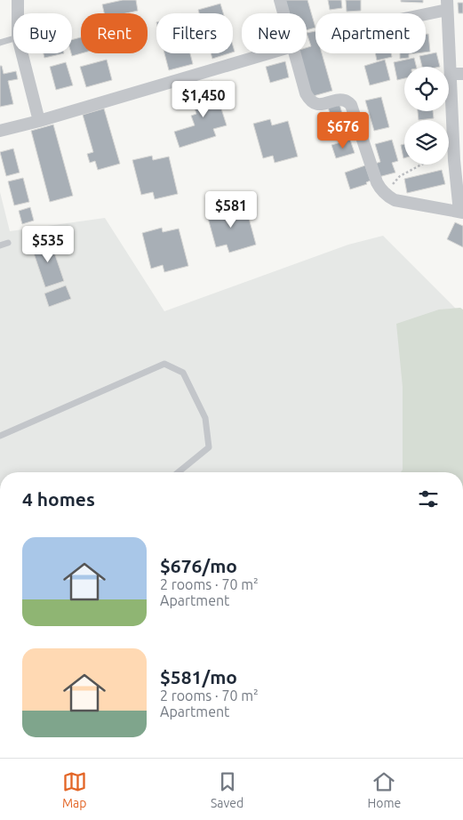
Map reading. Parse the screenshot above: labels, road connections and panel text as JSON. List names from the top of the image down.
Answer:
{
  "page": {
    "chip": [
      "Buy",
      "Rent",
      "Filters",
      "New",
      "Apartment"
    ],
    "price": [
      "$1,450",
      "$676",
      "$581",
      "$535"
    ],
    "heading": "4 homes",
    "list": [
      {
        "name": "$676/mo",
        "note": "2 rooms · 70 m² · Apartment"
      },
      {
        "name": "$581/mo",
        "note": "2 rooms · 70 m² · Apartment"
      }
    ],
    "tabs": ["Map", "Saved", "Home"]
  }
}
